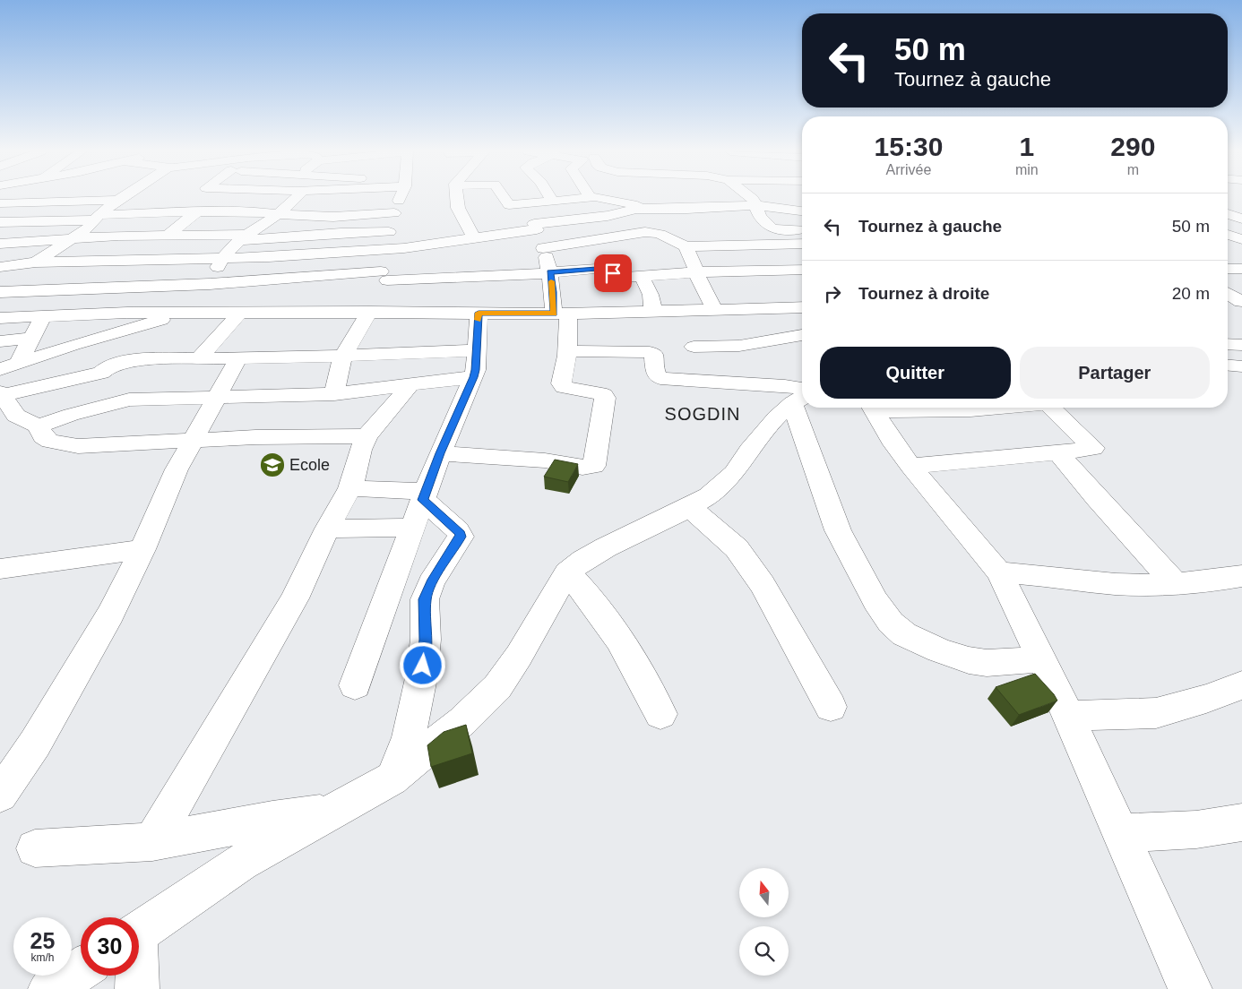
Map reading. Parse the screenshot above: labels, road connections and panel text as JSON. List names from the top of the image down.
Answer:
{
  "districts": ["SOGDIN"],
  "places": {
    "school or university": ["Ecole"]
  },
  "north": "top",
  "page": {
    "turn": ["50 m", "Tournez à gauche"],
    "eta": [
      "15:30",
      "Arrivée",
      "1",
      "min",
      "290",
      "m"
    ],
    "list": [
      {
        "name": "Tournez à gauche",
        "value": "50 m"
      },
      {
        "name": "Tournez à droite",
        "value": "20 m"
      }
    ],
    "buttons": ["Quitter", "Partager"],
    "speed": "25 km/h",
    "limit": "30"
  }
}
